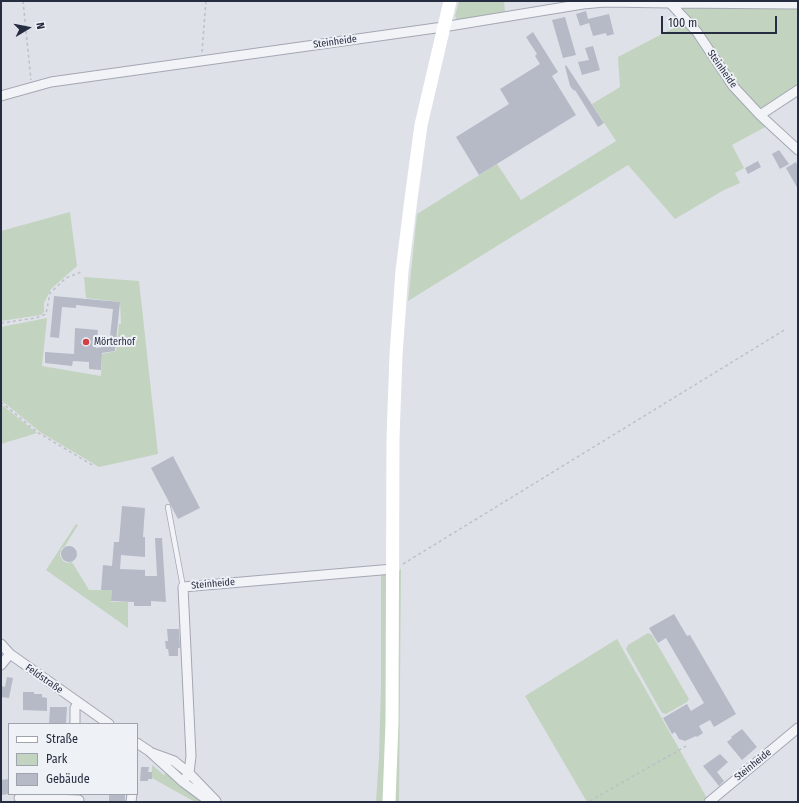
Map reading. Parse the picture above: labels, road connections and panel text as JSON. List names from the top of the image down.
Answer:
{
  "streets": {
    "street": ["Steinheide", "Feldstraße"]
  },
  "places": ["Mörterhof"],
  "legend": ["Straße", "Park", "Gebäude"],
  "scale_bar": "100 m",
  "north": "right"
}
